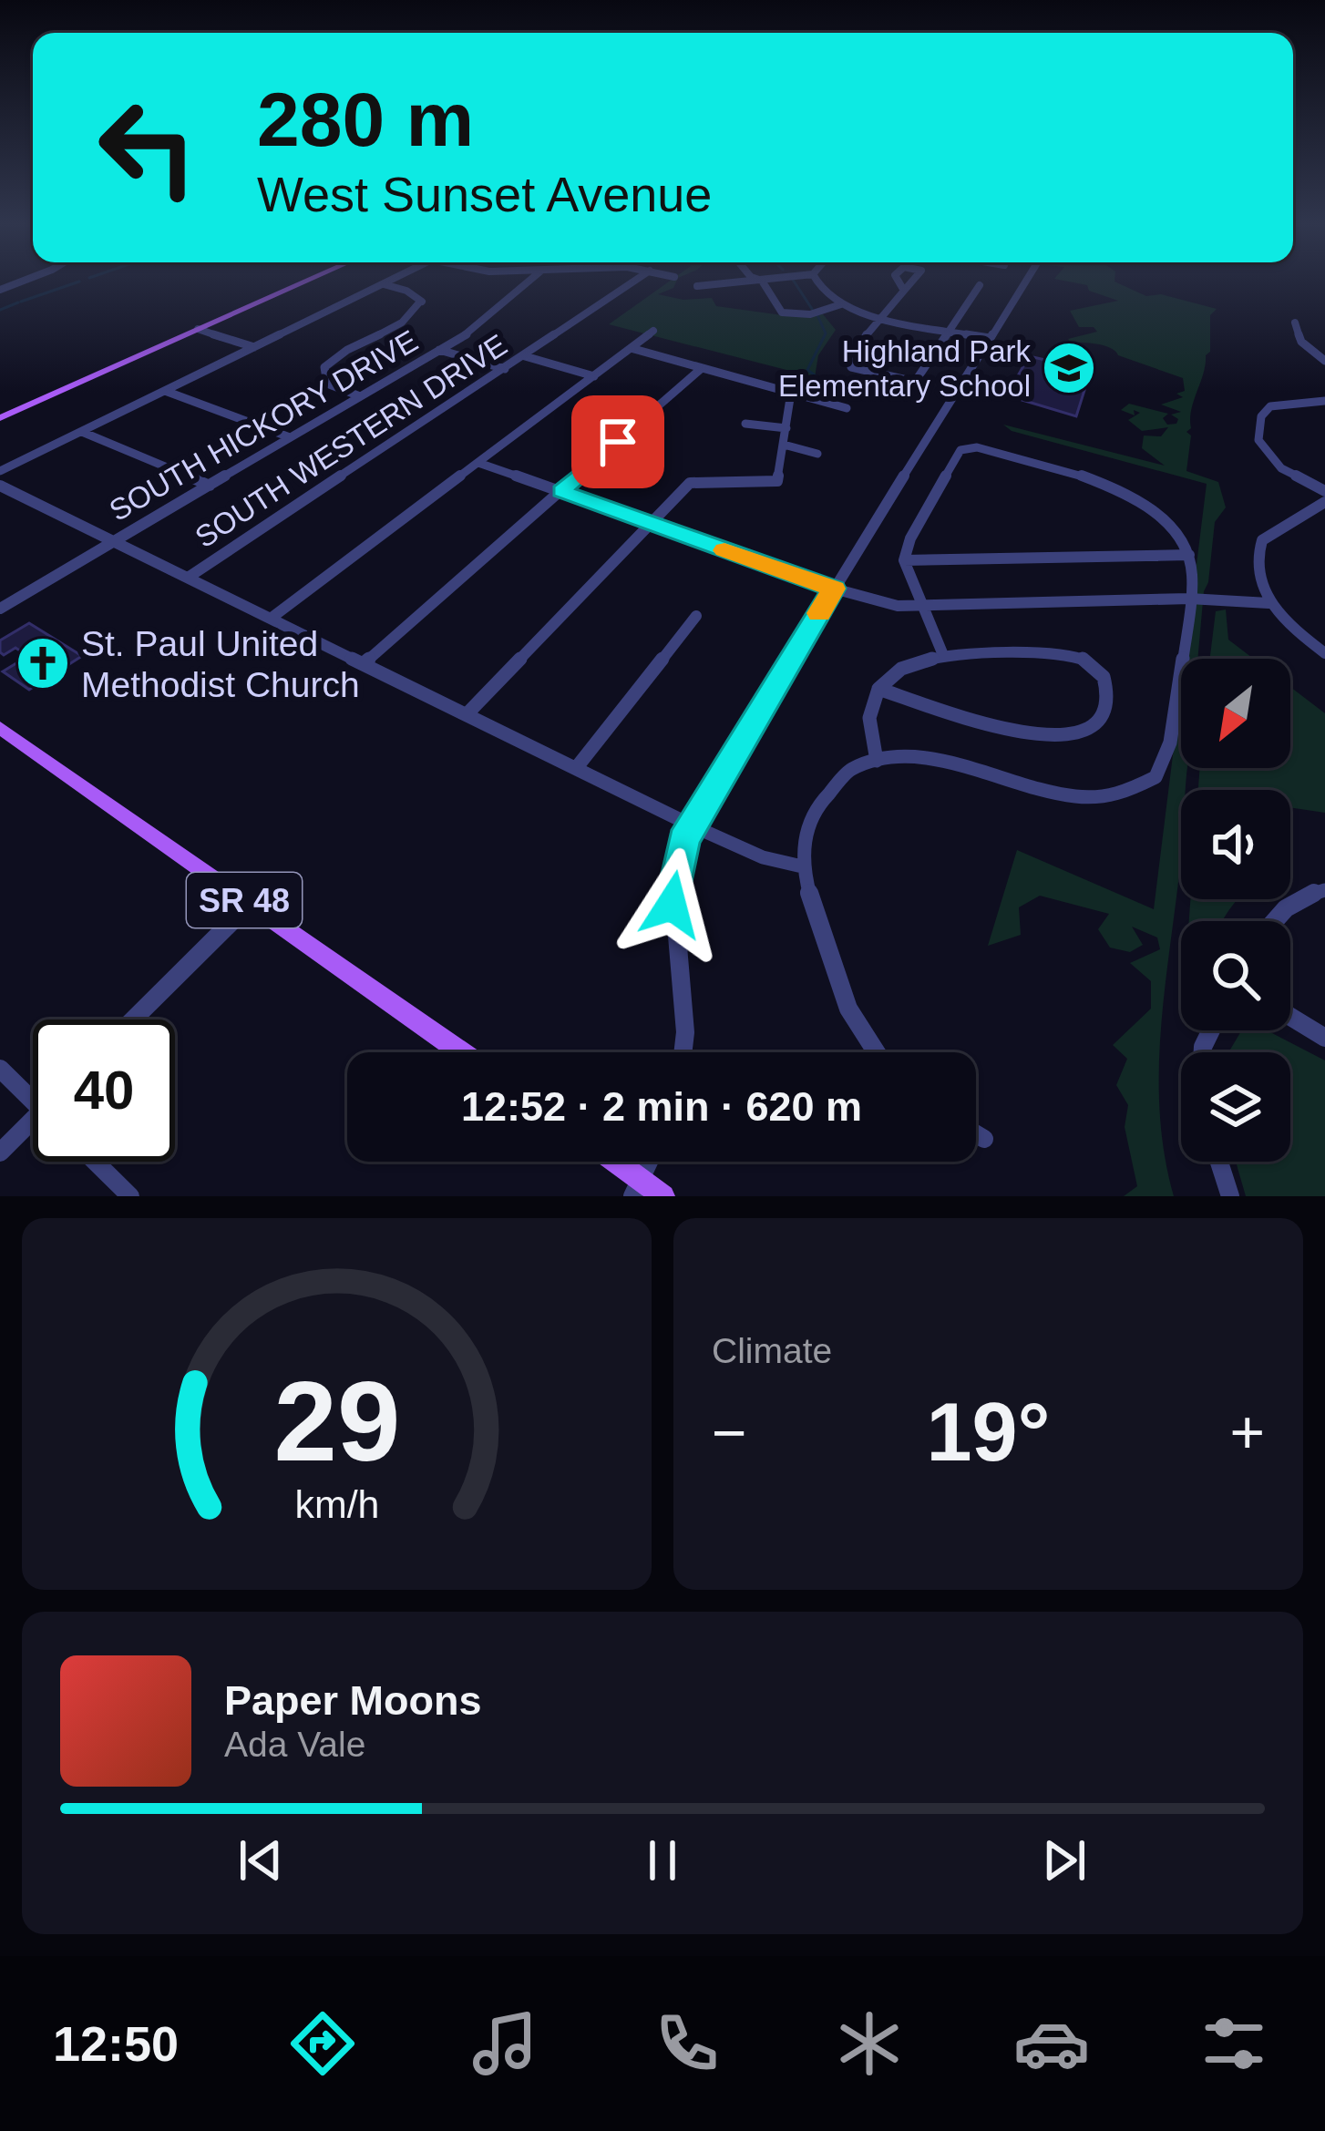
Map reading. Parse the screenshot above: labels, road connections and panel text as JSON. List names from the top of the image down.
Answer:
{
  "streets": {
    "main road": ["SR 48"],
    "street": ["SOUTH HICKORY DRIVE", "SOUTH WESTERN DRIVE"]
  },
  "places": {
    "school or university": ["Highland Park Elementary School"],
    "church": ["St. Paul United Methodist Church"]
  },
  "north": "bottom left",
  "page": {
    "turn": ["280 m", "West Sunset Avenue"],
    "limit": "40",
    "trip": "12:52 · 2 min · 620 m",
    "tile": "Climate",
    "heat": ["−", "19°", "+"],
    "song": ["Paper Moons", "Ada Vale"],
    "tabs": "12:50",
    "gauge": ["29", "km/h"]
  }
}
